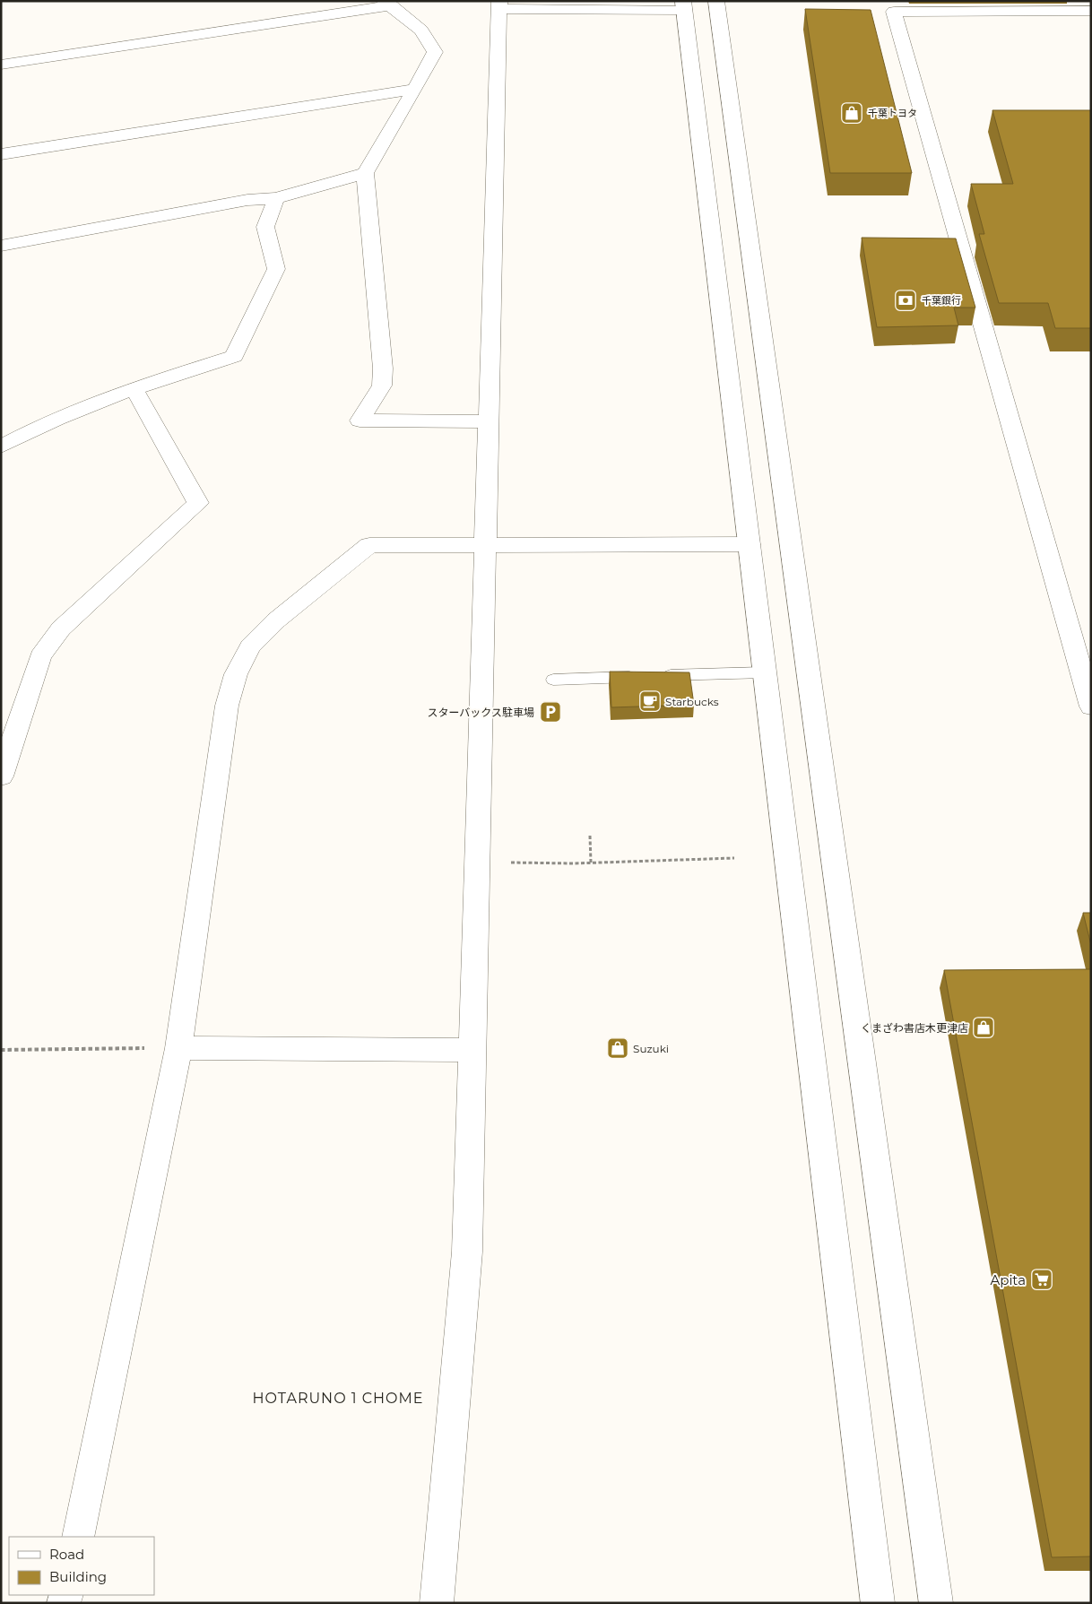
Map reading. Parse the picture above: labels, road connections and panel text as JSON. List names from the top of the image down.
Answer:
{
  "districts": ["HOTARUNO 1 CHOME"],
  "places": {
    "shop": ["千葉トヨタ", "くまざわ書店木更津店", "Suzuki"],
    "bank": ["千葉銀行"],
    "cafe": ["Starbucks"],
    "parking": ["スターバックス駐車場"],
    "supermarket": ["Apita"]
  },
  "legend": ["Road", "Building"]
}
